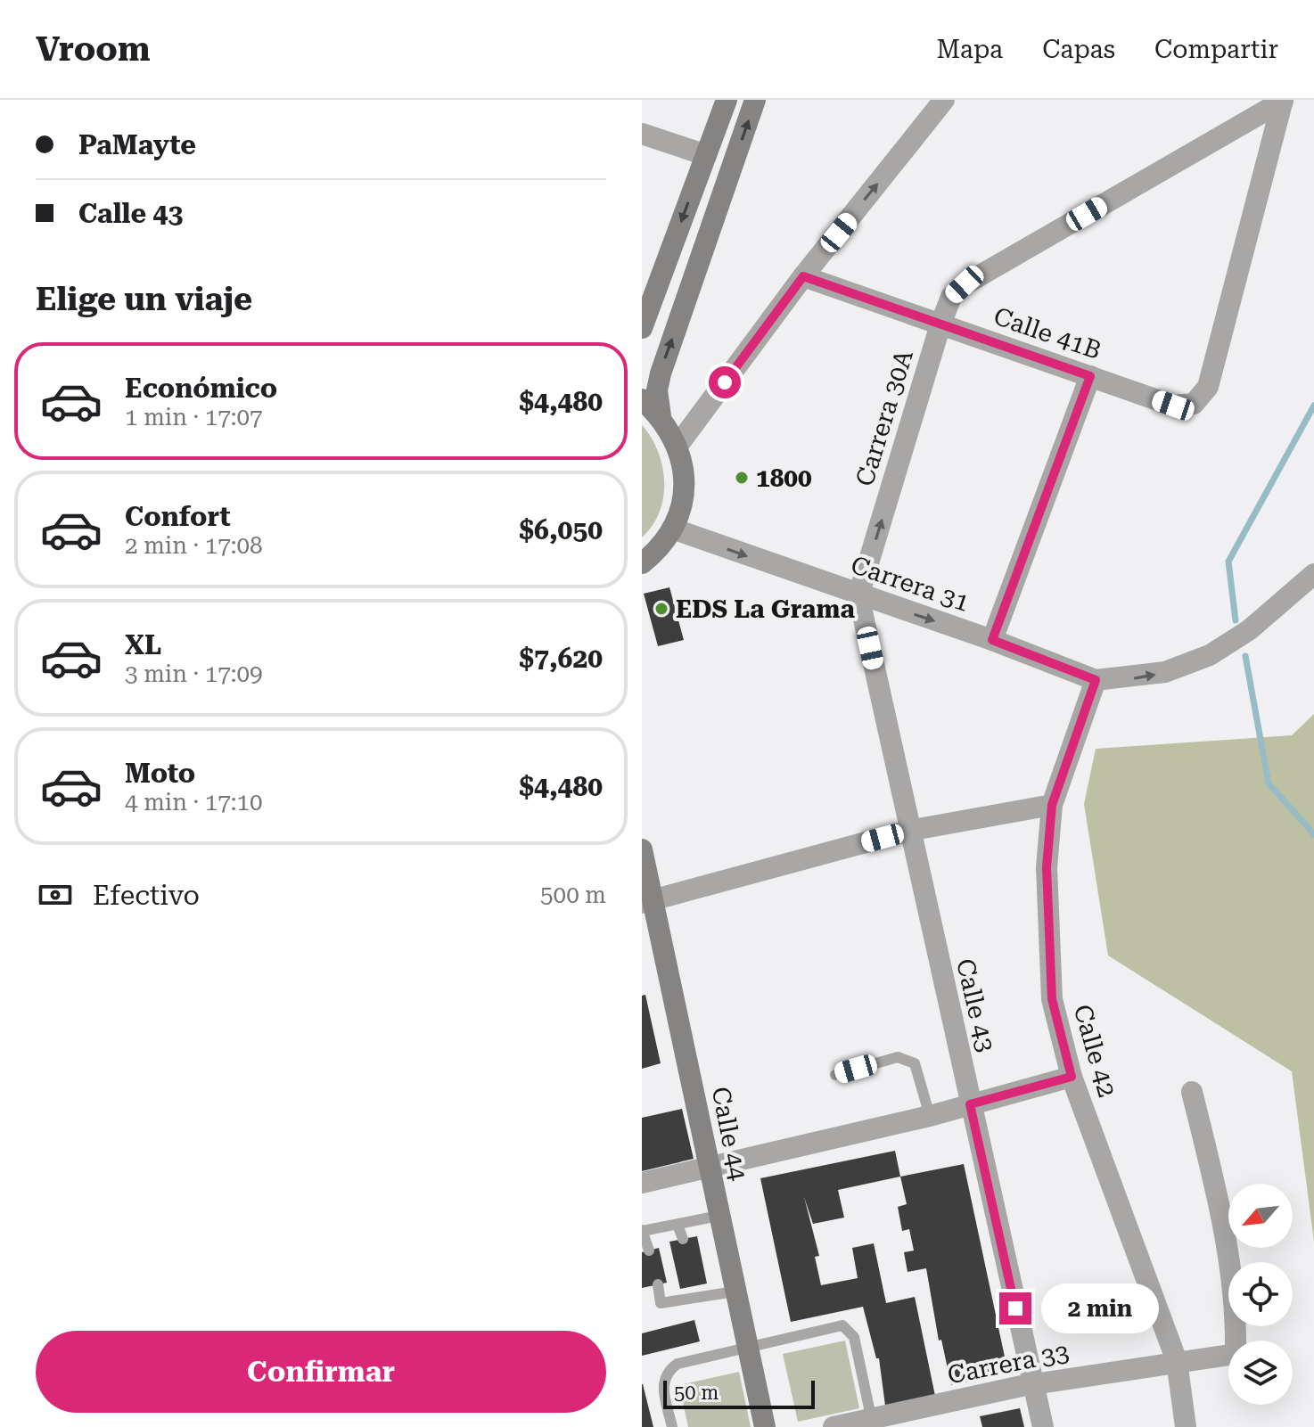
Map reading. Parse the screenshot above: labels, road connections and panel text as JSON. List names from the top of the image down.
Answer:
{
  "streets": {
    "main road": ["Calle 44"],
    "street": [
      "Calle 41B",
      "Carrera 30A",
      "Carrera 31",
      "Calle 43",
      "Calle 42",
      "Carrera 33"
    ]
  },
  "crossings": [
    ["Calle 41B", "Carrera 30A"],
    ["Carrera 30A", "Carrera 31"],
    ["Carrera 30A", "Calle 43"],
    ["Carrera 31", "Calle 43"],
    ["Carrera 31", "Calle 42"],
    ["Calle 43", "Carrera 33"],
    ["Calle 42", "Carrera 33"]
  ],
  "one_way": ["Carrera 31"],
  "places": ["1800", "EDS La Grama"],
  "scale_bar": "50 m",
  "north": "bottom left",
  "page": {
    "header": "Vroom",
    "nav": ["Mapa", "Capas", "Compartir"],
    "banner": ["PaMayte", "Calle 43"],
    "heading": "Elige un viaje",
    "list": [
      {
        "name": "Económico",
        "note": "1 min · 17:07",
        "value": "$4,480"
      },
      {
        "name": "Confort",
        "note": "2 min · 17:08",
        "value": "$6,050"
      },
      {
        "name": "XL",
        "note": "3 min · 17:09",
        "value": "$7,620"
      },
      {
        "name": "Moto",
        "note": "4 min · 17:10",
        "value": "$4,480"
      }
    ],
    "pay": ["Efectivo", "500 m"],
    "bubble": "2 min",
    "buttons": "Confirmar",
    "scale": "50 m"
  }
}
